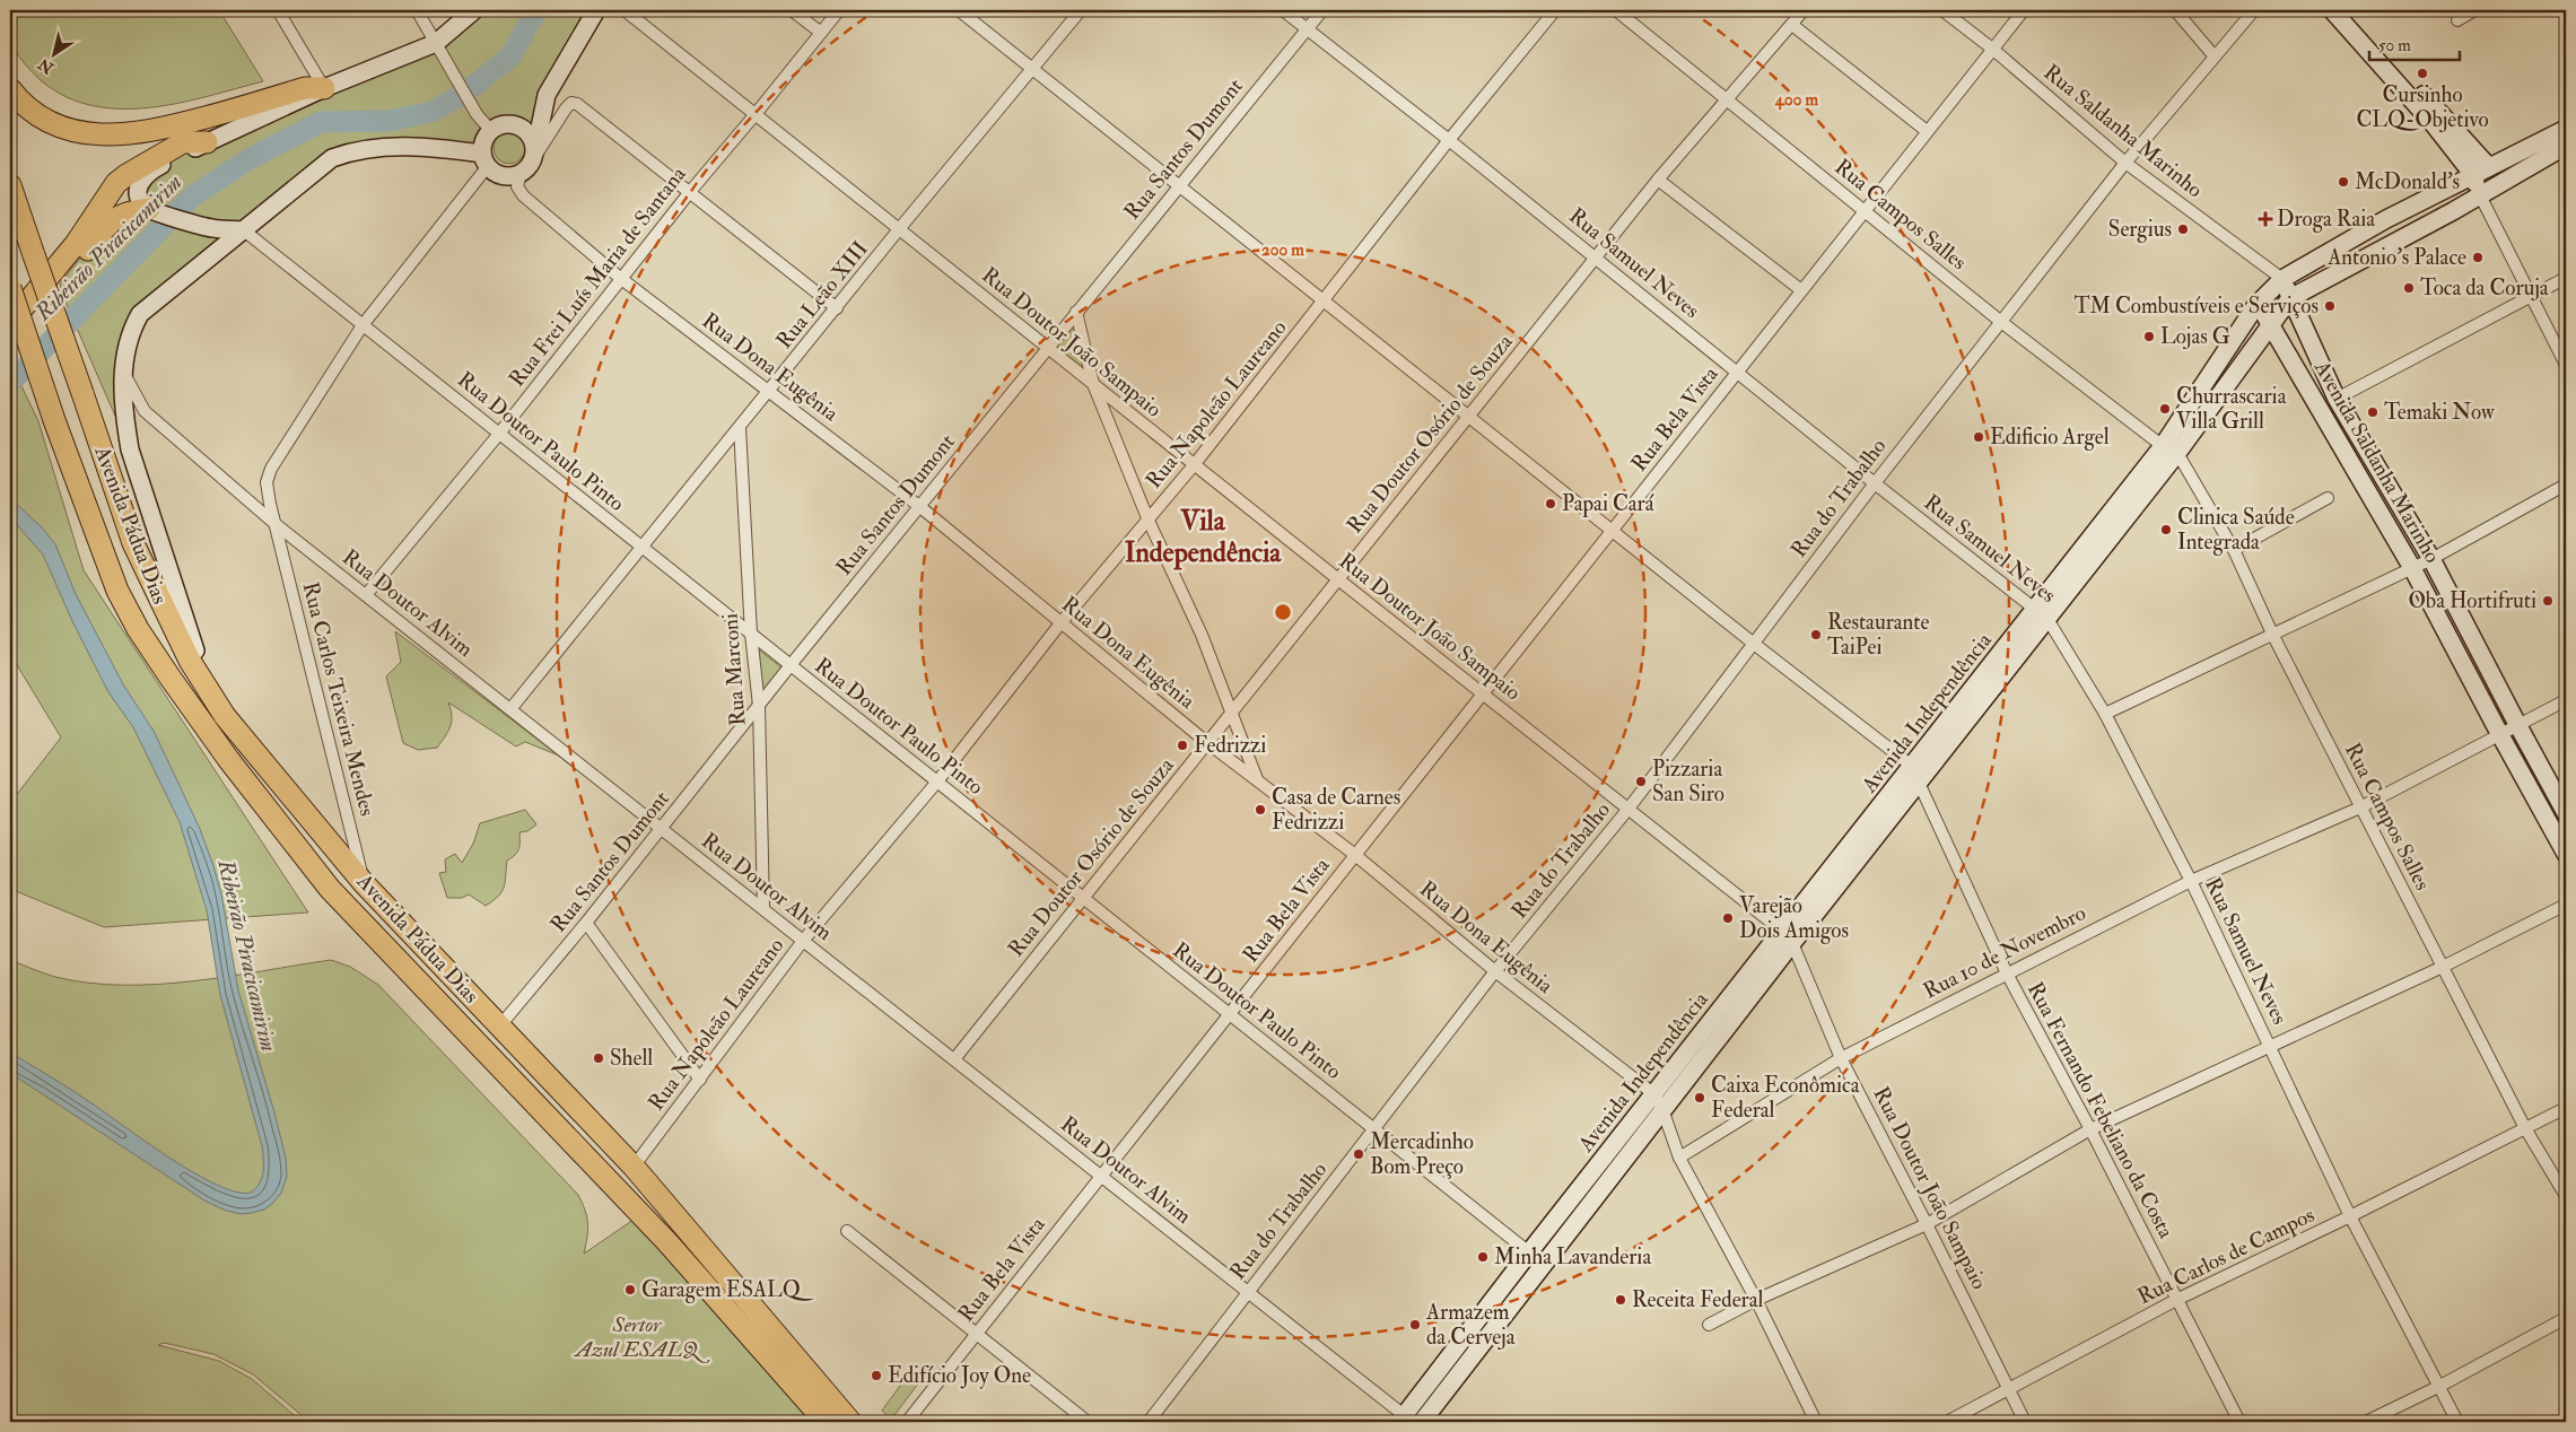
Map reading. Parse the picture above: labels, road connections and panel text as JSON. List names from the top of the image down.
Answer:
{
  "streets": {
    "highway": ["Avenida Pádua Dias"],
    "main road": ["Avenida Saldanha Marinho", "Avenida Independência"],
    "street": [
      "Rua Saldanha Marinho",
      "Rua Santos Dumont",
      "Rua Campos Salles",
      "Rua Samuel Neves",
      "Rua Frei Luís Maria de Santana",
      "Rua Leão XIII",
      "Rua Doutor João Sampaio",
      "Rua Dona Eugênia",
      "Rua Napoleão Laureano",
      "Rua Bela Vista",
      "Rua Doutor Osório de Souza",
      "Rua Doutor Paulo Pinto",
      "Rua do Trabalho",
      "Rua Doutor Alvim",
      "Rua Marconi",
      "Rua Carlos Teixeira Mendes",
      "Rua 10 de Novembro",
      "Rua Fernando Febeliano da Costa",
      "Rua Carlos de Campos"
    ]
  },
  "crossings": [
    ["Rua Saldanha Marinho", "Rua Bela Vista"],
    ["Rua Saldanha Marinho", "Avenida Saldanha Marinho"],
    ["Rua Saldanha Marinho", "Rua do Trabalho"],
    ["Rua Saldanha Marinho", "Avenida Independência"],
    ["Rua Santos Dumont", "Rua Samuel Neves"],
    ["Rua Santos Dumont", "Rua Doutor João Sampaio"],
    ["Rua Santos Dumont", "Rua Dona Eugênia"],
    ["Rua Santos Dumont", "Rua Doutor Paulo Pinto"],
    ["Rua Santos Dumont", "Avenida Pádua Dias"],
    ["Rua Santos Dumont", "Rua Doutor Alvim"],
    ["Rua Santos Dumont", "Rua Marconi"],
    ["Rua Santos Dumont", "Rua Fernando Febeliano da Costa"],
    ["Rua Campos Salles", "Rua Bela Vista"],
    ["Rua Campos Salles", "Rua Doutor Osório de Souza"],
    ["Rua Campos Salles", "Rua do Trabalho"],
    ["Rua Campos Salles", "Avenida Independência"],
    ["Rua Campos Salles", "Rua 10 de Novembro"],
    ["Rua Campos Salles", "Rua Carlos de Campos"],
    ["Rua Samuel Neves", "Rua Napoleão Laureano"],
    ["Rua Samuel Neves", "Rua Bela Vista"],
    ["Rua Samuel Neves", "Rua Doutor Osório de Souza"],
    ["Rua Samuel Neves", "Rua do Trabalho"],
    ["Rua Samuel Neves", "Avenida Independência"],
    ["Rua Samuel Neves", "Rua 10 de Novembro"],
    ["Rua Samuel Neves", "Rua Carlos de Campos"],
    ["Rua Frei Luís Maria de Santana", "Rua Doutor João Sampaio"],
    ["Rua Frei Luís Maria de Santana", "Rua Dona Eugênia"],
    ["Rua Frei Luís Maria de Santana", "Rua Doutor Paulo Pinto"],
    ["Rua Frei Luís Maria de Santana", "Rua Doutor Alvim"],
    ["Rua Leão XIII", "Rua Doutor João Sampaio"],
    ["Rua Leão XIII", "Rua Dona Eugênia"],
    ["Rua Leão XIII", "Rua Doutor Paulo Pinto"],
    ["Rua Leão XIII", "Rua Doutor Alvim"],
    ["Rua Leão XIII", "Rua Marconi"],
    ["Rua Leão XIII", "Rua Fernando Febeliano da Costa"],
    ["Rua Doutor João Sampaio", "Rua Napoleão Laureano"],
    ["Rua Doutor João Sampaio", "Rua Bela Vista"],
    ["Rua Doutor João Sampaio", "Rua Doutor Osório de Souza"],
    ["Rua Doutor João Sampaio", "Rua do Trabalho"],
    ["Rua Doutor João Sampaio", "Avenida Independência"],
    ["Rua Doutor João Sampaio", "Rua 10 de Novembro"],
    ["Rua Doutor João Sampaio", "Rua Carlos de Campos"],
    ["Rua Dona Eugênia", "Rua Napoleão Laureano"],
    ["Rua Dona Eugênia", "Rua Bela Vista"],
    ["Rua Dona Eugênia", "Rua Doutor Osório de Souza"],
    ["Rua Dona Eugênia", "Rua do Trabalho"],
    ["Rua Dona Eugênia", "Rua Carlos Teixeira Mendes"],
    ["Rua Dona Eugênia", "Avenida Independência"],
    ["Rua Dona Eugênia", "Rua 10 de Novembro"],
    ["Rua Napoleão Laureano", "Rua Doutor Paulo Pinto"],
    ["Rua Napoleão Laureano", "Avenida Pádua Dias"],
    ["Rua Napoleão Laureano", "Rua Doutor Alvim"],
    ["Rua Napoleão Laureano", "Rua Fernando Febeliano da Costa"],
    ["Rua Bela Vista", "Rua Doutor Paulo Pinto"],
    ["Rua Bela Vista", "Rua Doutor Alvim"],
    ["Rua Bela Vista", "Rua Fernando Febeliano da Costa"],
    ["Rua Doutor Osório de Souza", "Rua Doutor Paulo Pinto"],
    ["Rua Doutor Osório de Souza", "Rua Doutor Alvim"],
    ["Rua Doutor Osório de Souza", "Rua Fernando Febeliano da Costa"],
    ["Rua Doutor Paulo Pinto", "Rua do Trabalho"],
    ["Rua Doutor Paulo Pinto", "Rua Marconi"],
    ["Rua Doutor Paulo Pinto", "Rua Carlos Teixeira Mendes"],
    ["Rua Doutor Paulo Pinto", "Avenida Independência"],
    ["Avenida Saldanha Marinho", "Avenida Independência"],
    ["Avenida Saldanha Marinho", "Rua 10 de Novembro"],
    ["Rua do Trabalho", "Rua Doutor Alvim"],
    ["Rua do Trabalho", "Rua Fernando Febeliano da Costa"],
    ["Avenida Pádua Dias", "Rua Carlos Teixeira Mendes"],
    ["Rua Doutor Alvim", "Rua Marconi"],
    ["Rua Doutor Alvim", "Rua Carlos Teixeira Mendes"],
    ["Rua Doutor Alvim", "Avenida Independência"],
    ["Avenida Independência", "Rua Fernando Febeliano da Costa"],
    ["Rua 10 de Novembro", "Rua Fernando Febeliano da Costa"],
    ["Rua Fernando Febeliano da Costa", "Rua Carlos de Campos"]
  ],
  "districts": ["Vila Independência"],
  "water": ["Ribeirão Piracicamirim"],
  "parks": ["Sertor Azul ESALQ"],
  "places": {
    "other": [
      "Cursinho CLQ-Objetivo",
      "McDonald's",
      "Sergius",
      "Antonio's Palace",
      "Toca da Coruja",
      "TM Combustíveis e Serviços",
      "Lojas G",
      "Churrascaria Villa Grill",
      "Temaki Now",
      "Edificio Argel",
      "Papai Cará",
      "Clinica Saúde Integrada",
      "Oba Hortifruti",
      "Restaurante TaiPei",
      "Fedrizzi",
      "Pizzaria San Siro",
      "Casa de Carnes Fedrizzi",
      "Varejão Dois Amigos",
      "Shell",
      "Caixa Econômica Federal",
      "Mercadinho Bom Preço",
      "Minha Lavanderia",
      "Garagem ESALQ",
      "Receita Federal",
      "Armazem da Cerveja",
      "Edifício Joy One"
    ],
    "health": ["Droga Raia"]
  },
  "scale_bar": "50 m",
  "north": "bottom left",
  "rings": ["400 m", "200 m"]
}
